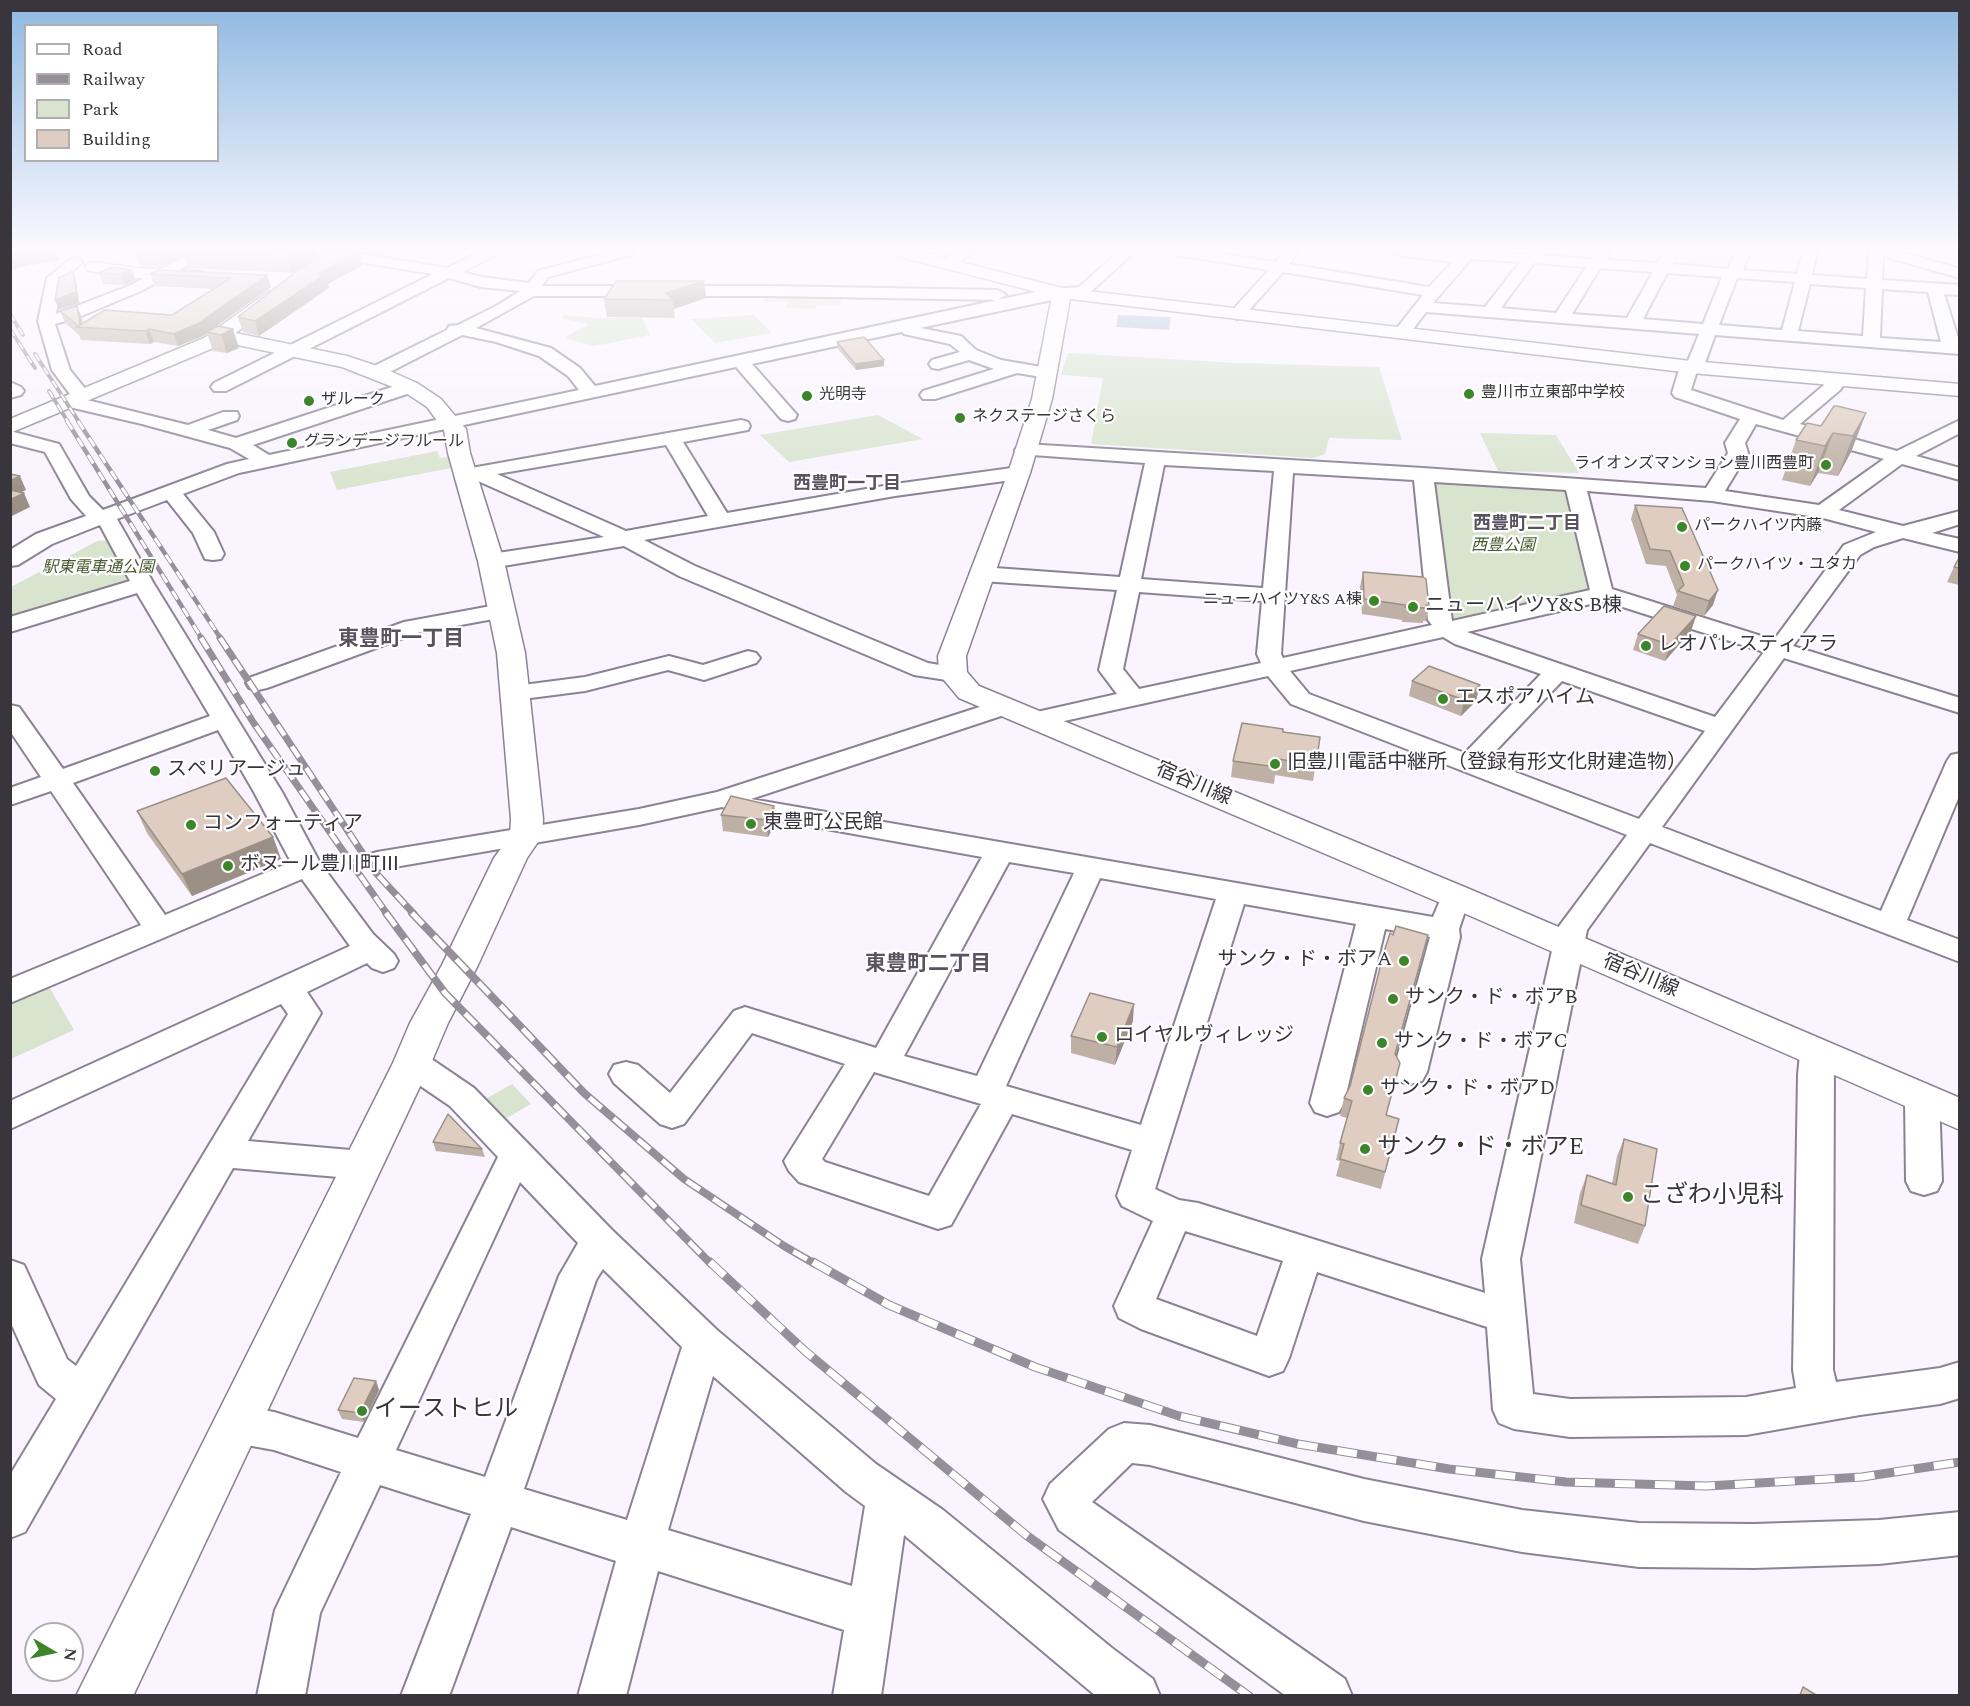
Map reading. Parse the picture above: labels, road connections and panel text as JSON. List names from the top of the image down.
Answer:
{
  "streets": {
    "street": ["宿谷川線"]
  },
  "districts": [
    "西豊町一丁目",
    "西豊町二丁目",
    "東豊町一丁目",
    "東豊町二丁目"
  ],
  "parks": ["西豊公園", "駅東電車通公園"],
  "places": [
    "豊川市立東部中学校",
    "光明寺",
    "ザルーク",
    "ネクステージさくら",
    "グランデージフルール",
    "ライオンズマンション豊川西豊町",
    "パークハイツ内藤",
    "パークハイツ・ユタカ",
    "ニューハイツY&S A棟",
    "ニューハイツY&S B棟",
    "レオパレスティアラ",
    "エスポアハイム",
    "旧豊川電話中継所（登録有形文化財建造物）",
    "スペリアージュ",
    "東豊町公民館",
    "コンフォーティア",
    "ボヌール豊川町Ⅲ",
    "サンク・ド・ボアA",
    "サンク・ド・ボアB",
    "ロイヤルヴィレッジ",
    "サンク・ド・ボアC",
    "サンク・ド・ボアD",
    "サンク・ド・ボアE",
    "こざわ小児科",
    "イーストヒル"
  ],
  "legend": [
    "Road",
    "Railway",
    "Park",
    "Building"
  ],
  "north": "right"
}
